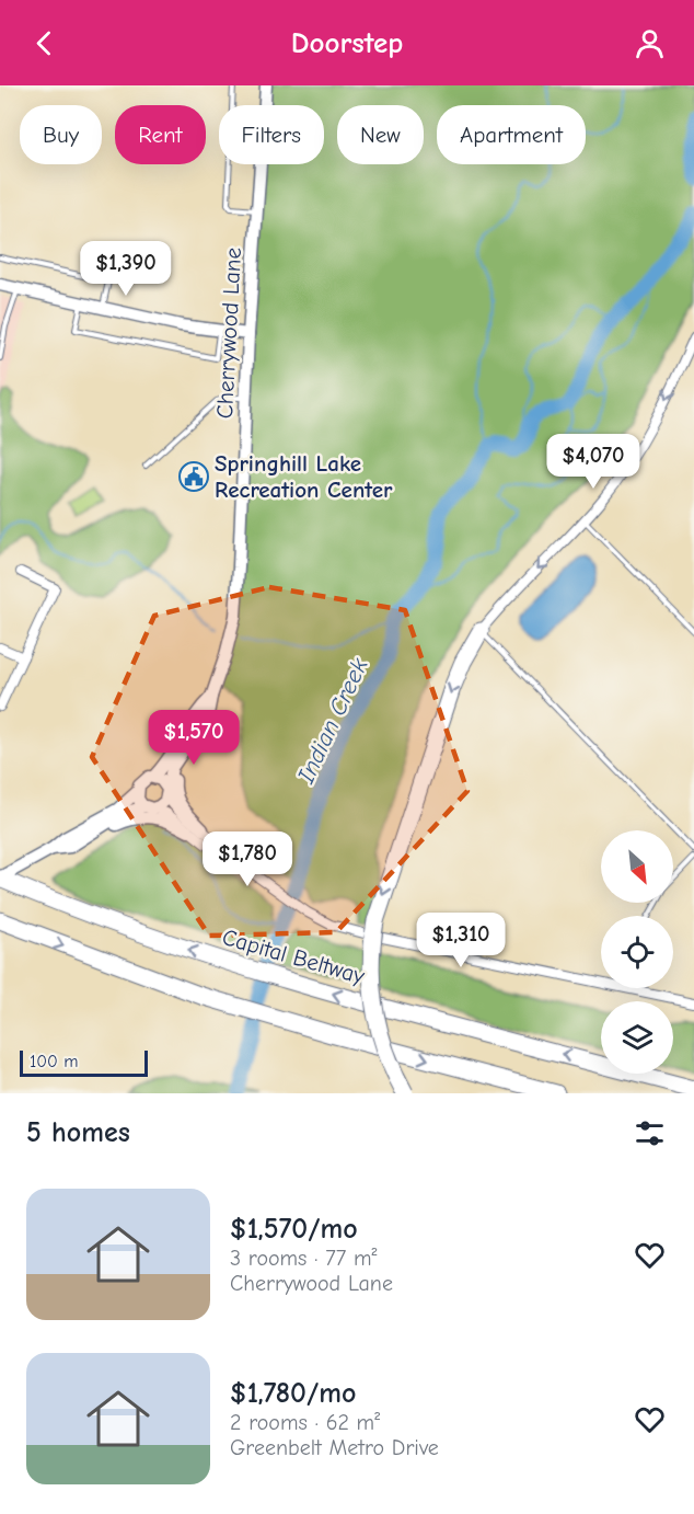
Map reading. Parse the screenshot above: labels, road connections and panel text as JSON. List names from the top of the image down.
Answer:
{
  "streets": {
    "highway": ["Capital Beltway"],
    "street": ["Cherrywood Lane"]
  },
  "water": ["Indian Creek"],
  "places": {
    "public building": ["Springhill Lake Recreation Center"]
  },
  "scale_bar": "100 m",
  "north": "bottom right",
  "page": {
    "header": "Doorstep",
    "chip": [
      "Buy",
      "Rent",
      "Filters",
      "New",
      "Apartment"
    ],
    "price": [
      "$1,390",
      "$4,070",
      "$1,570",
      "$1,780",
      "$1,310"
    ],
    "scale": "100 m",
    "heading": "5 homes",
    "list": [
      {
        "name": "$1,570/mo",
        "note": "3 rooms · 77 m² · Cherrywood Lane"
      },
      {
        "name": "$1,780/mo",
        "note": "2 rooms · 62 m² · Greenbelt Metro Drive"
      }
    ]
  }
}
